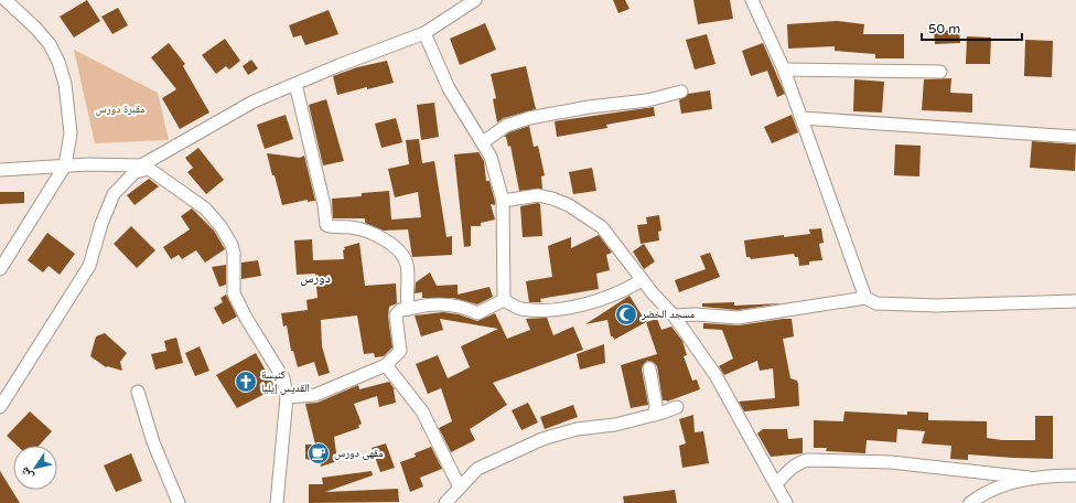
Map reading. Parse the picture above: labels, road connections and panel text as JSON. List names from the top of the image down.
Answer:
{
  "districts": ["دورس"],
  "parks": ["مقبرة دورس"],
  "places": {
    "mosque": ["مسجد الخضر"],
    "church": ["كنيسة القديس إيليا"],
    "cafe": ["مقهى دورس"]
  },
  "scale_bar": "50 m",
  "north": "bottom left"
}
